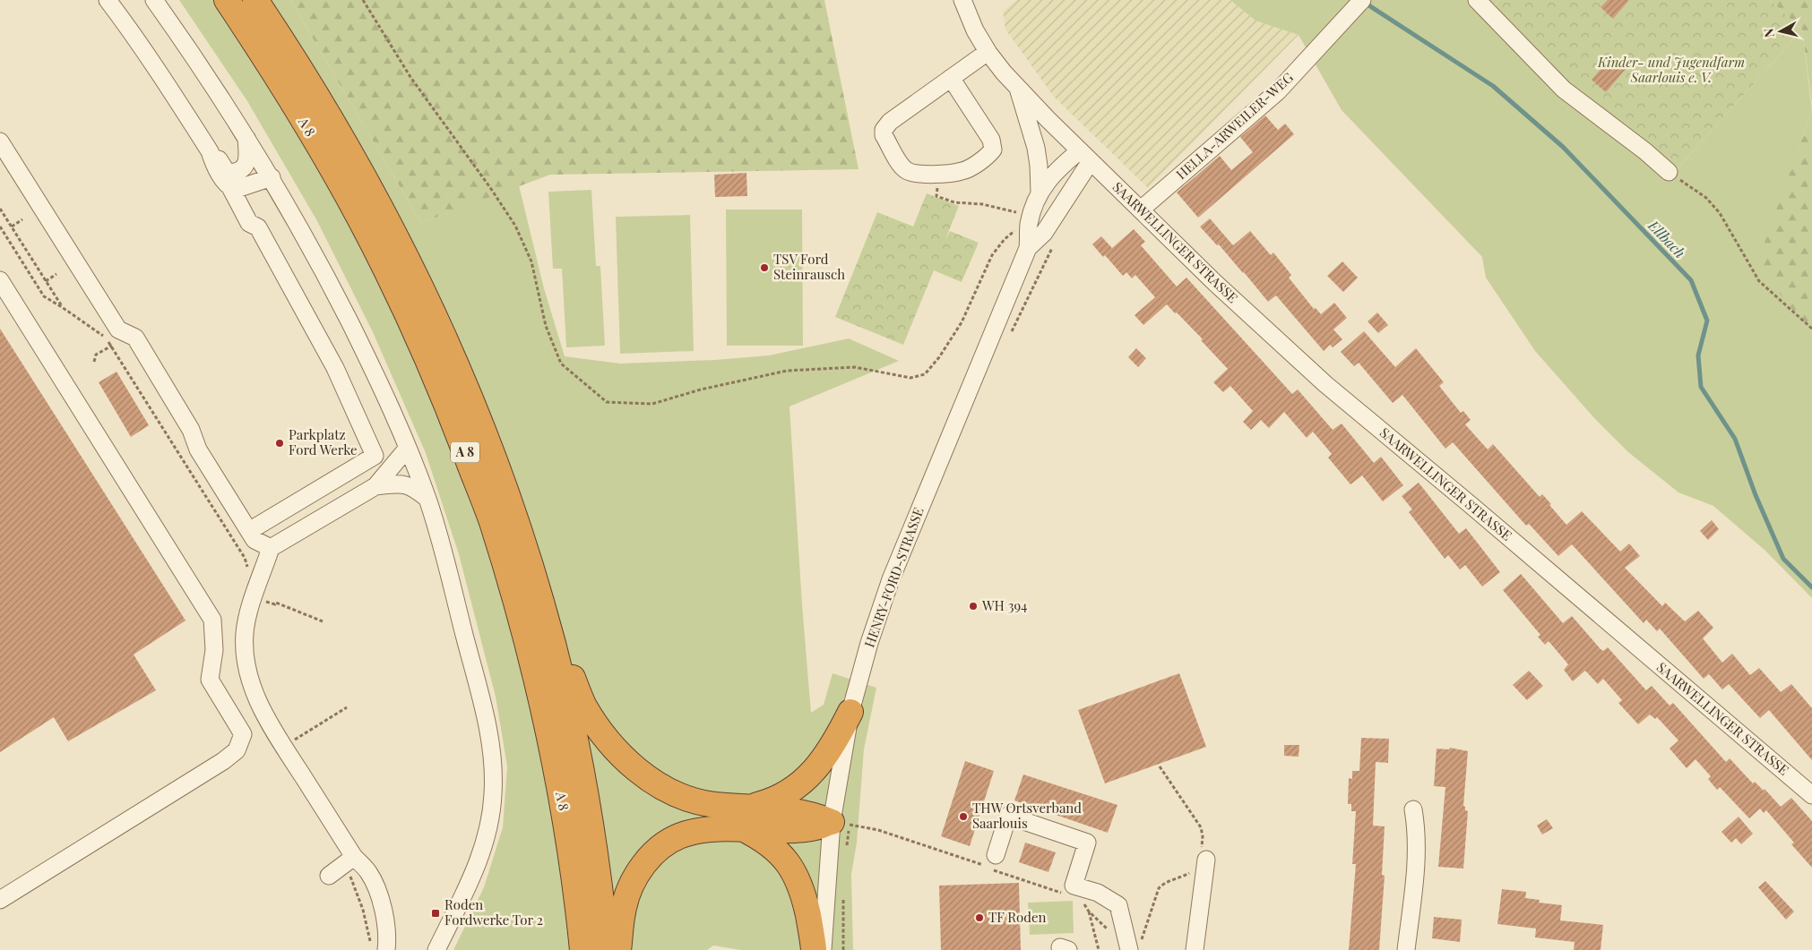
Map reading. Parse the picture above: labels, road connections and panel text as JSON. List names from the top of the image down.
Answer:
{
  "streets": {
    "highway": ["A 8"],
    "street": ["HELLA-ARWEILER-WEG", "SAARWELLINGER STRASSE", "HENRY-FORD-STRASSE"]
  },
  "crossings": [
    ["HELLA-ARWEILER-WEG", "SAARWELLINGER STRASSE"],
    ["SAARWELLINGER STRASSE", "HENRY-FORD-STRASSE"]
  ],
  "water": ["Ellbach"],
  "parks": ["Kinder- und Jugendfarm Saarlouis e. V."],
  "places": {
    "other": [
      "TSV Ford Steinrausch",
      "Parkplatz Ford Werke",
      "WH 394",
      "THW Ortsverband Saarlouis",
      "TF Roden"
    ],
    "transit": ["Roden Fordwerke Tor 2"]
  },
  "north": "left"
}
